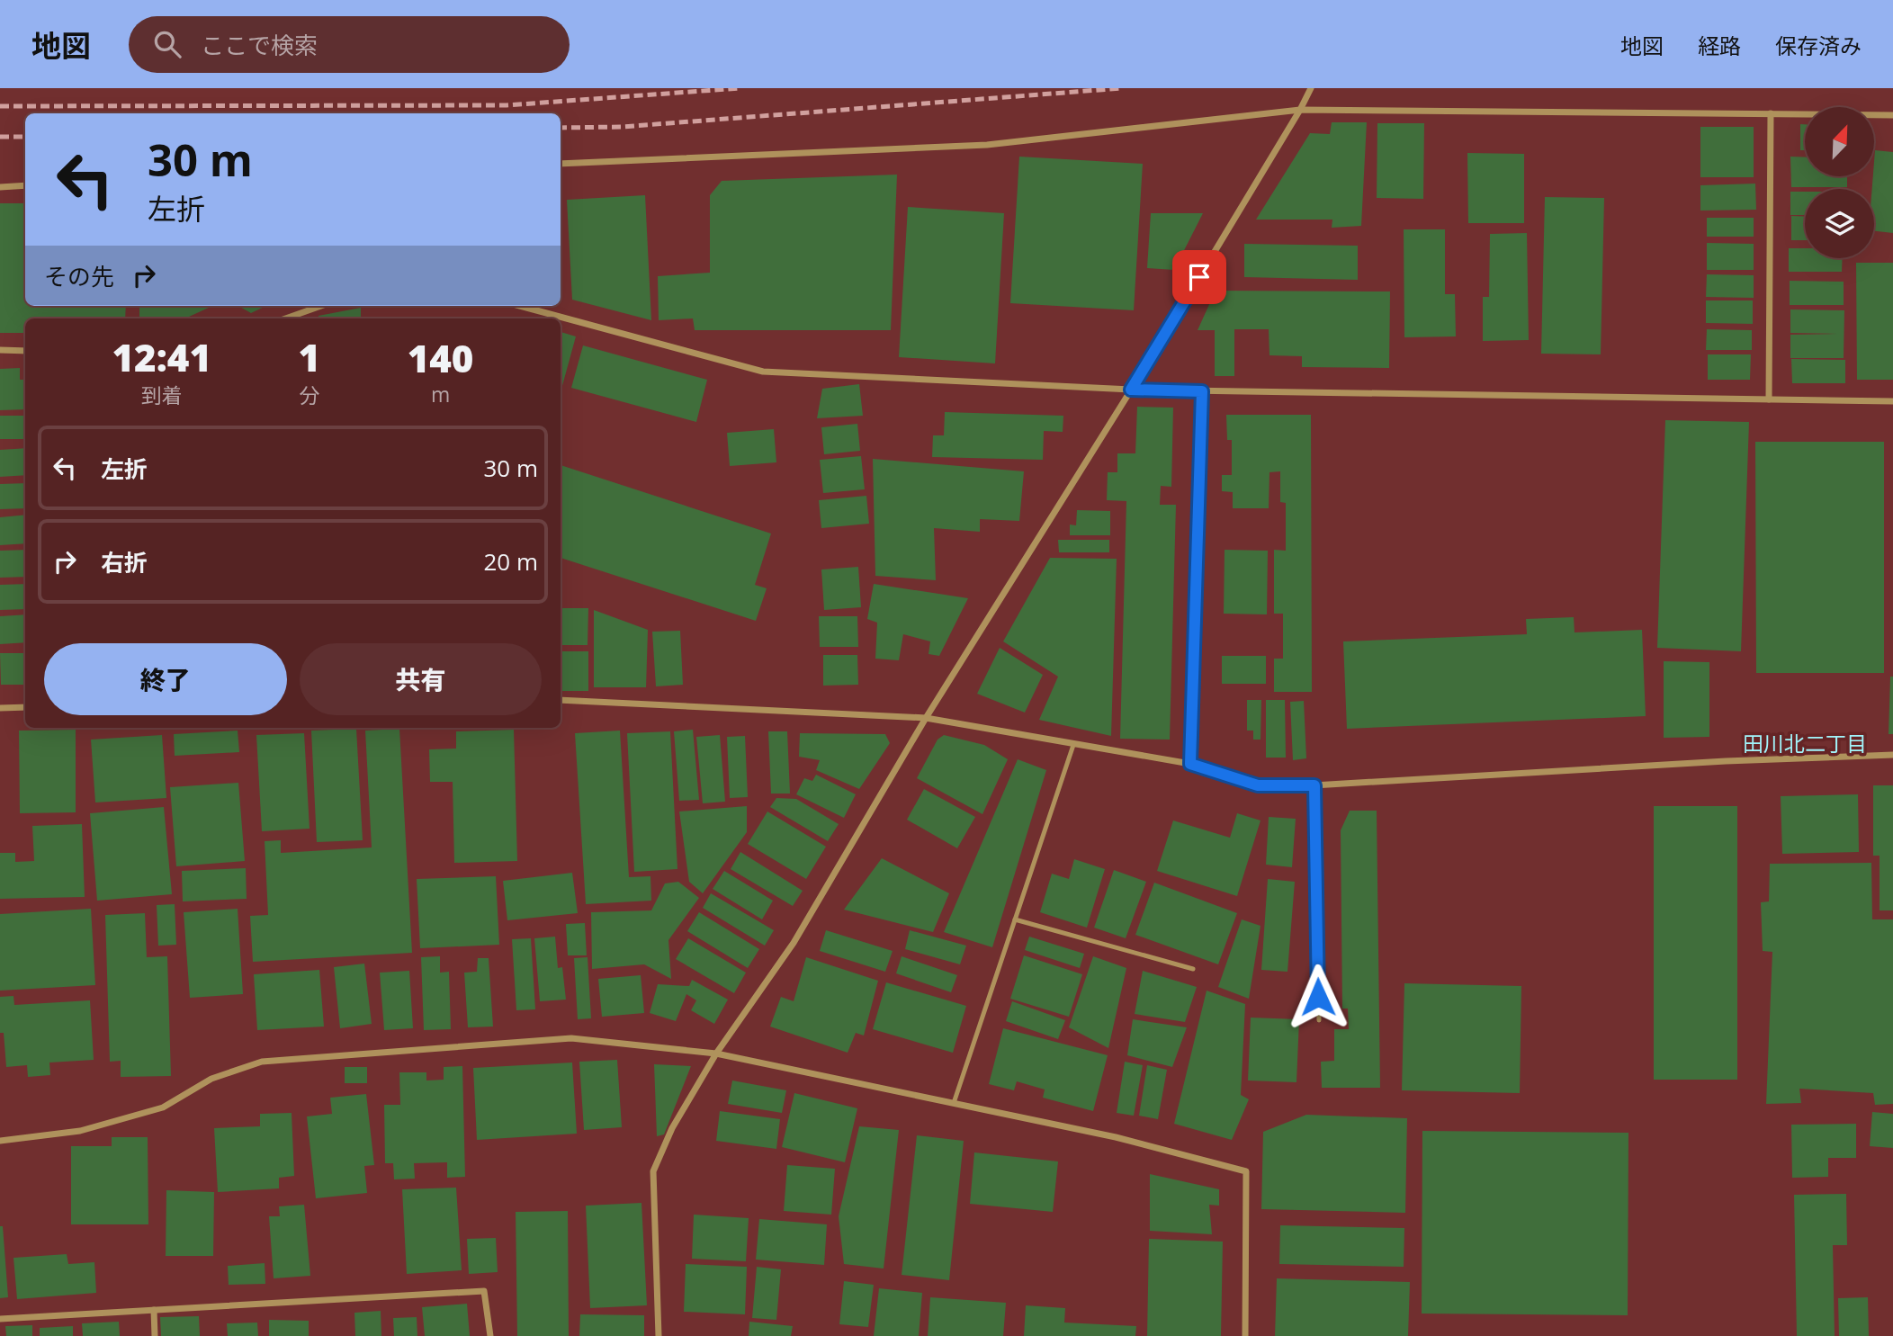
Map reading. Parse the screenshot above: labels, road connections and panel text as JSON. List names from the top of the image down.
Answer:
{
  "districts": ["田川北二丁目"],
  "north": "top right",
  "page": {
    "header": "地図",
    "search": "ここで検索",
    "nav": ["地図", "経路", "保存済み"],
    "turn": ["30 m", "左折"],
    "then": "その先",
    "eta": [
      "12:41",
      "到着",
      "1",
      "分",
      "140",
      "m"
    ],
    "list": [
      {
        "name": "左折",
        "value": "30 m"
      },
      {
        "name": "右折",
        "value": "20 m"
      }
    ],
    "buttons": ["終了", "共有"]
  }
}
